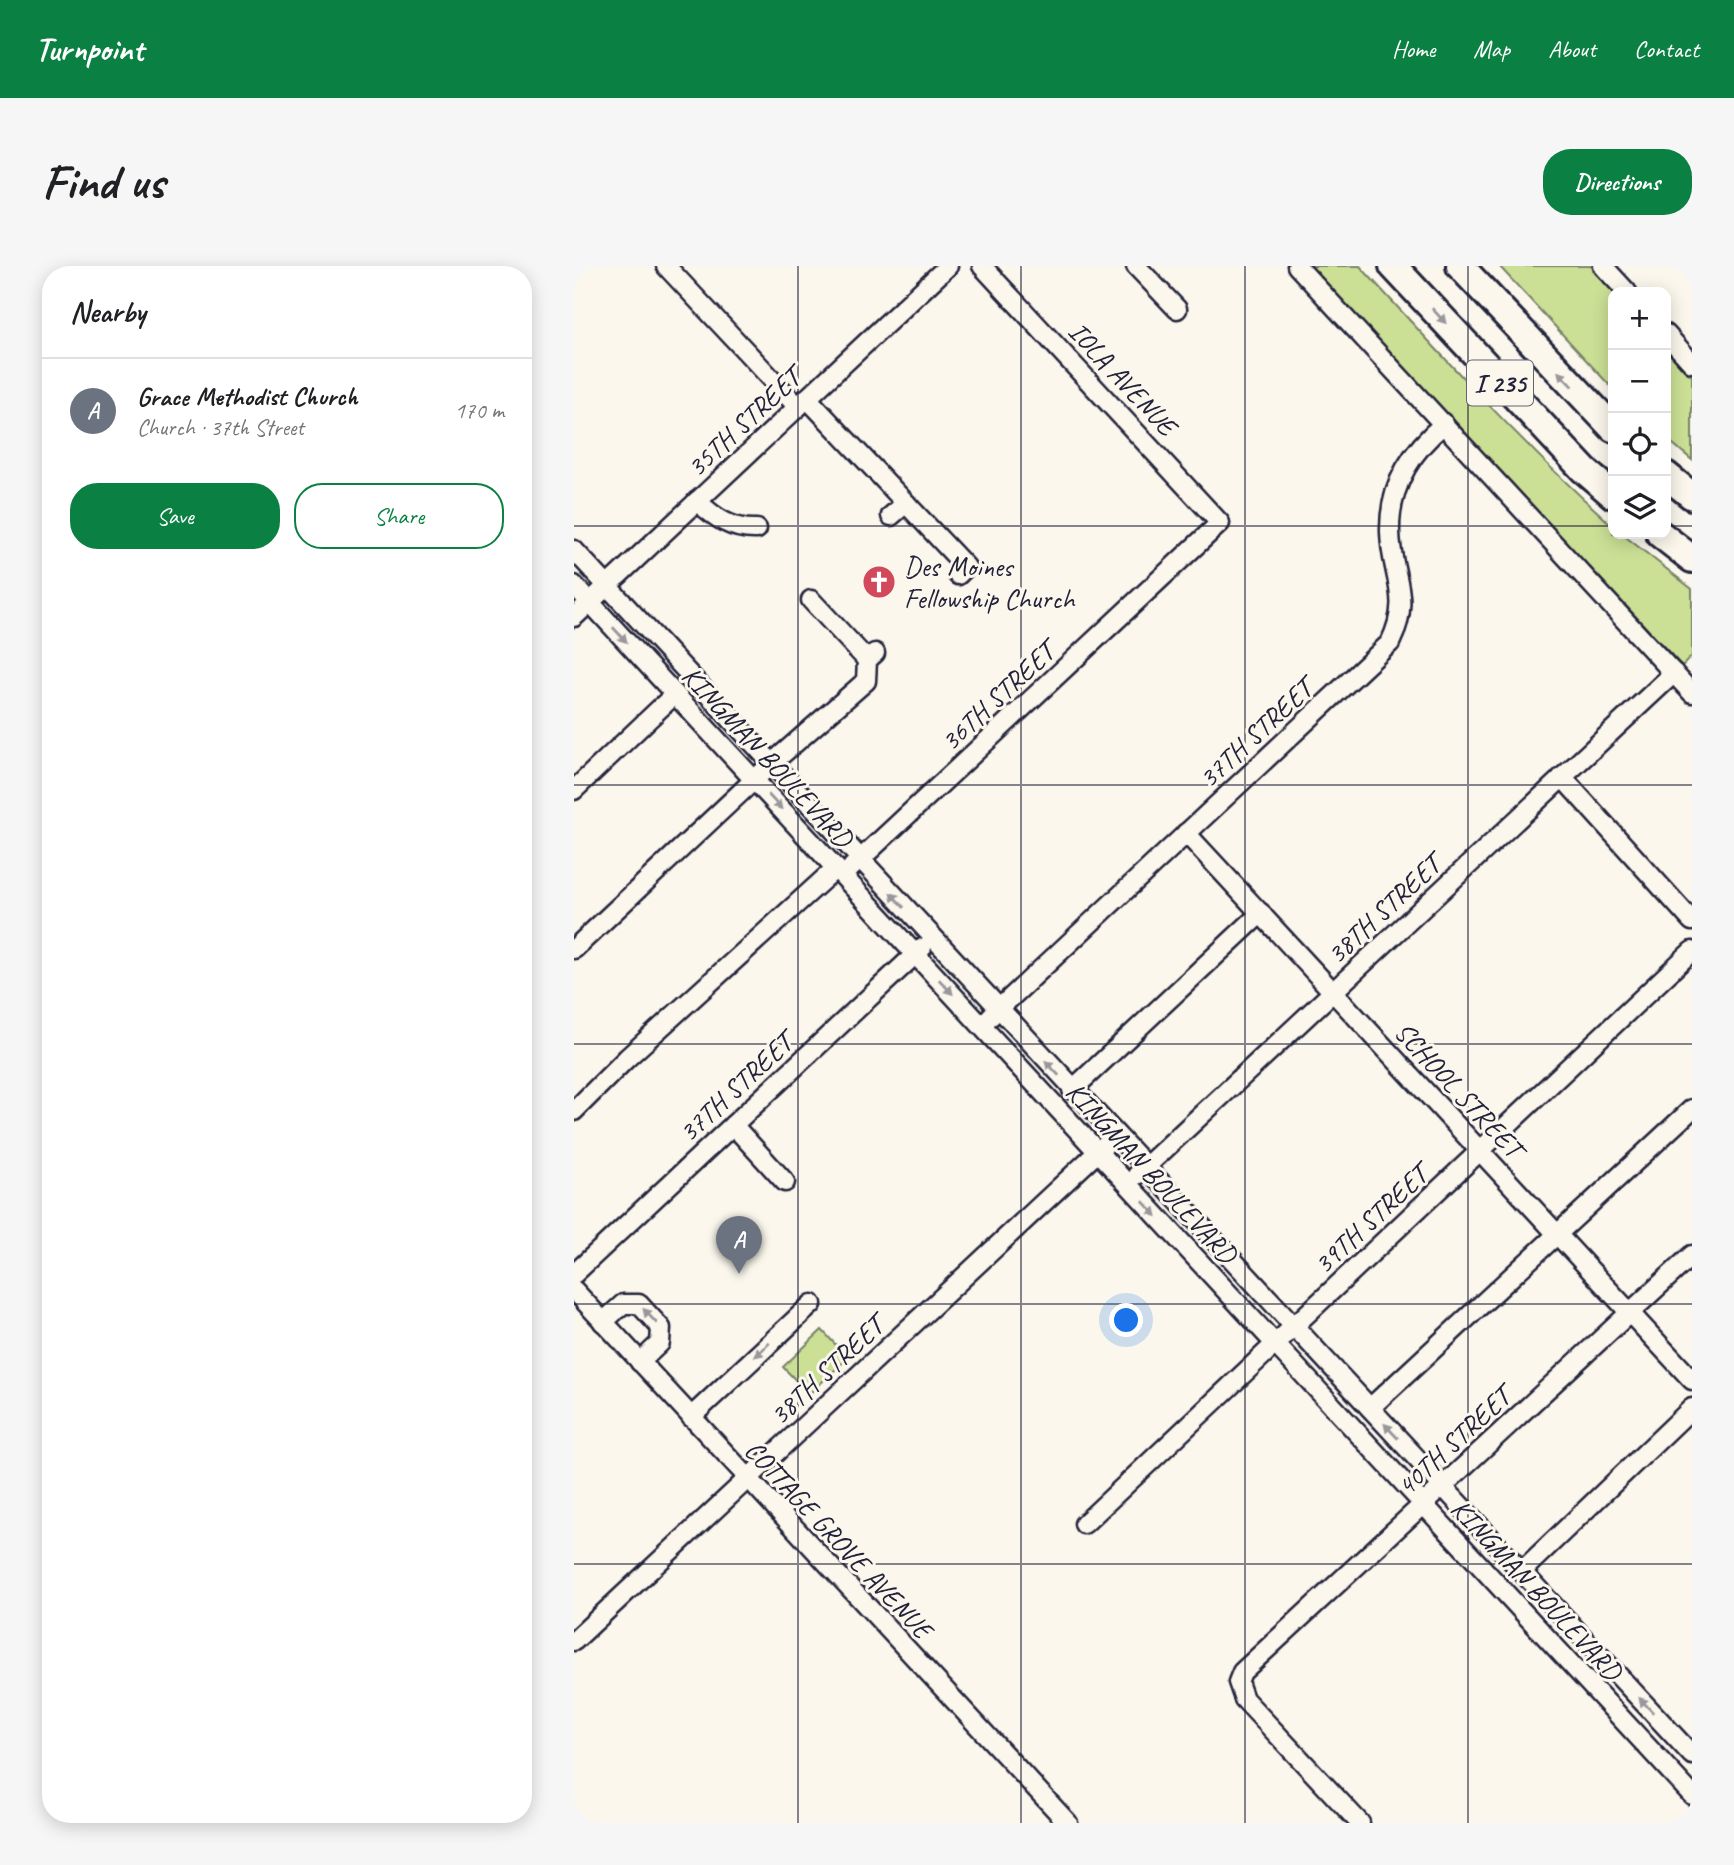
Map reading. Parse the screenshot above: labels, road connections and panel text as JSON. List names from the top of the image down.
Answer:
{
  "streets": {
    "highway": ["I 235"],
    "street": [
      "IOLA AVENUE",
      "35TH STREET",
      "36TH STREET",
      "37TH STREET",
      "KINGMAN BOULEVARD",
      "38TH STREET",
      "SCHOOL STREET",
      "39TH STREET",
      "40TH STREET",
      "COTTAGE GROVE AVENUE"
    ]
  },
  "crossings": [
    ["IOLA AVENUE", "36TH STREET"],
    ["35TH STREET", "KINGMAN BOULEVARD"],
    ["36TH STREET", "KINGMAN BOULEVARD"],
    ["37TH STREET", "KINGMAN BOULEVARD"],
    ["37TH STREET", "SCHOOL STREET"],
    ["KINGMAN BOULEVARD", "38TH STREET"],
    ["KINGMAN BOULEVARD", "39TH STREET"],
    ["KINGMAN BOULEVARD", "40TH STREET"],
    ["38TH STREET", "SCHOOL STREET"],
    ["38TH STREET", "COTTAGE GROVE AVENUE"],
    ["SCHOOL STREET", "39TH STREET"],
    ["SCHOOL STREET", "40TH STREET"]
  ],
  "places": {
    "church": ["Des Moines Fellowship Church"]
  },
  "page": {
    "header": "Turnpoint",
    "nav": [
      "Home",
      "Map",
      "About",
      "Contact"
    ],
    "buttons": [
      "Directions",
      ["Save", "Share"]
    ],
    "title": "Find us",
    "heading": "Nearby",
    "map_buttons": ["+", "−"],
    "list": [
      {
        "mark": "A",
        "name": "Grace Methodist Church",
        "note": "Church · 37th Street",
        "value": "170 m"
      }
    ],
    "pins": "A"
  }
}
